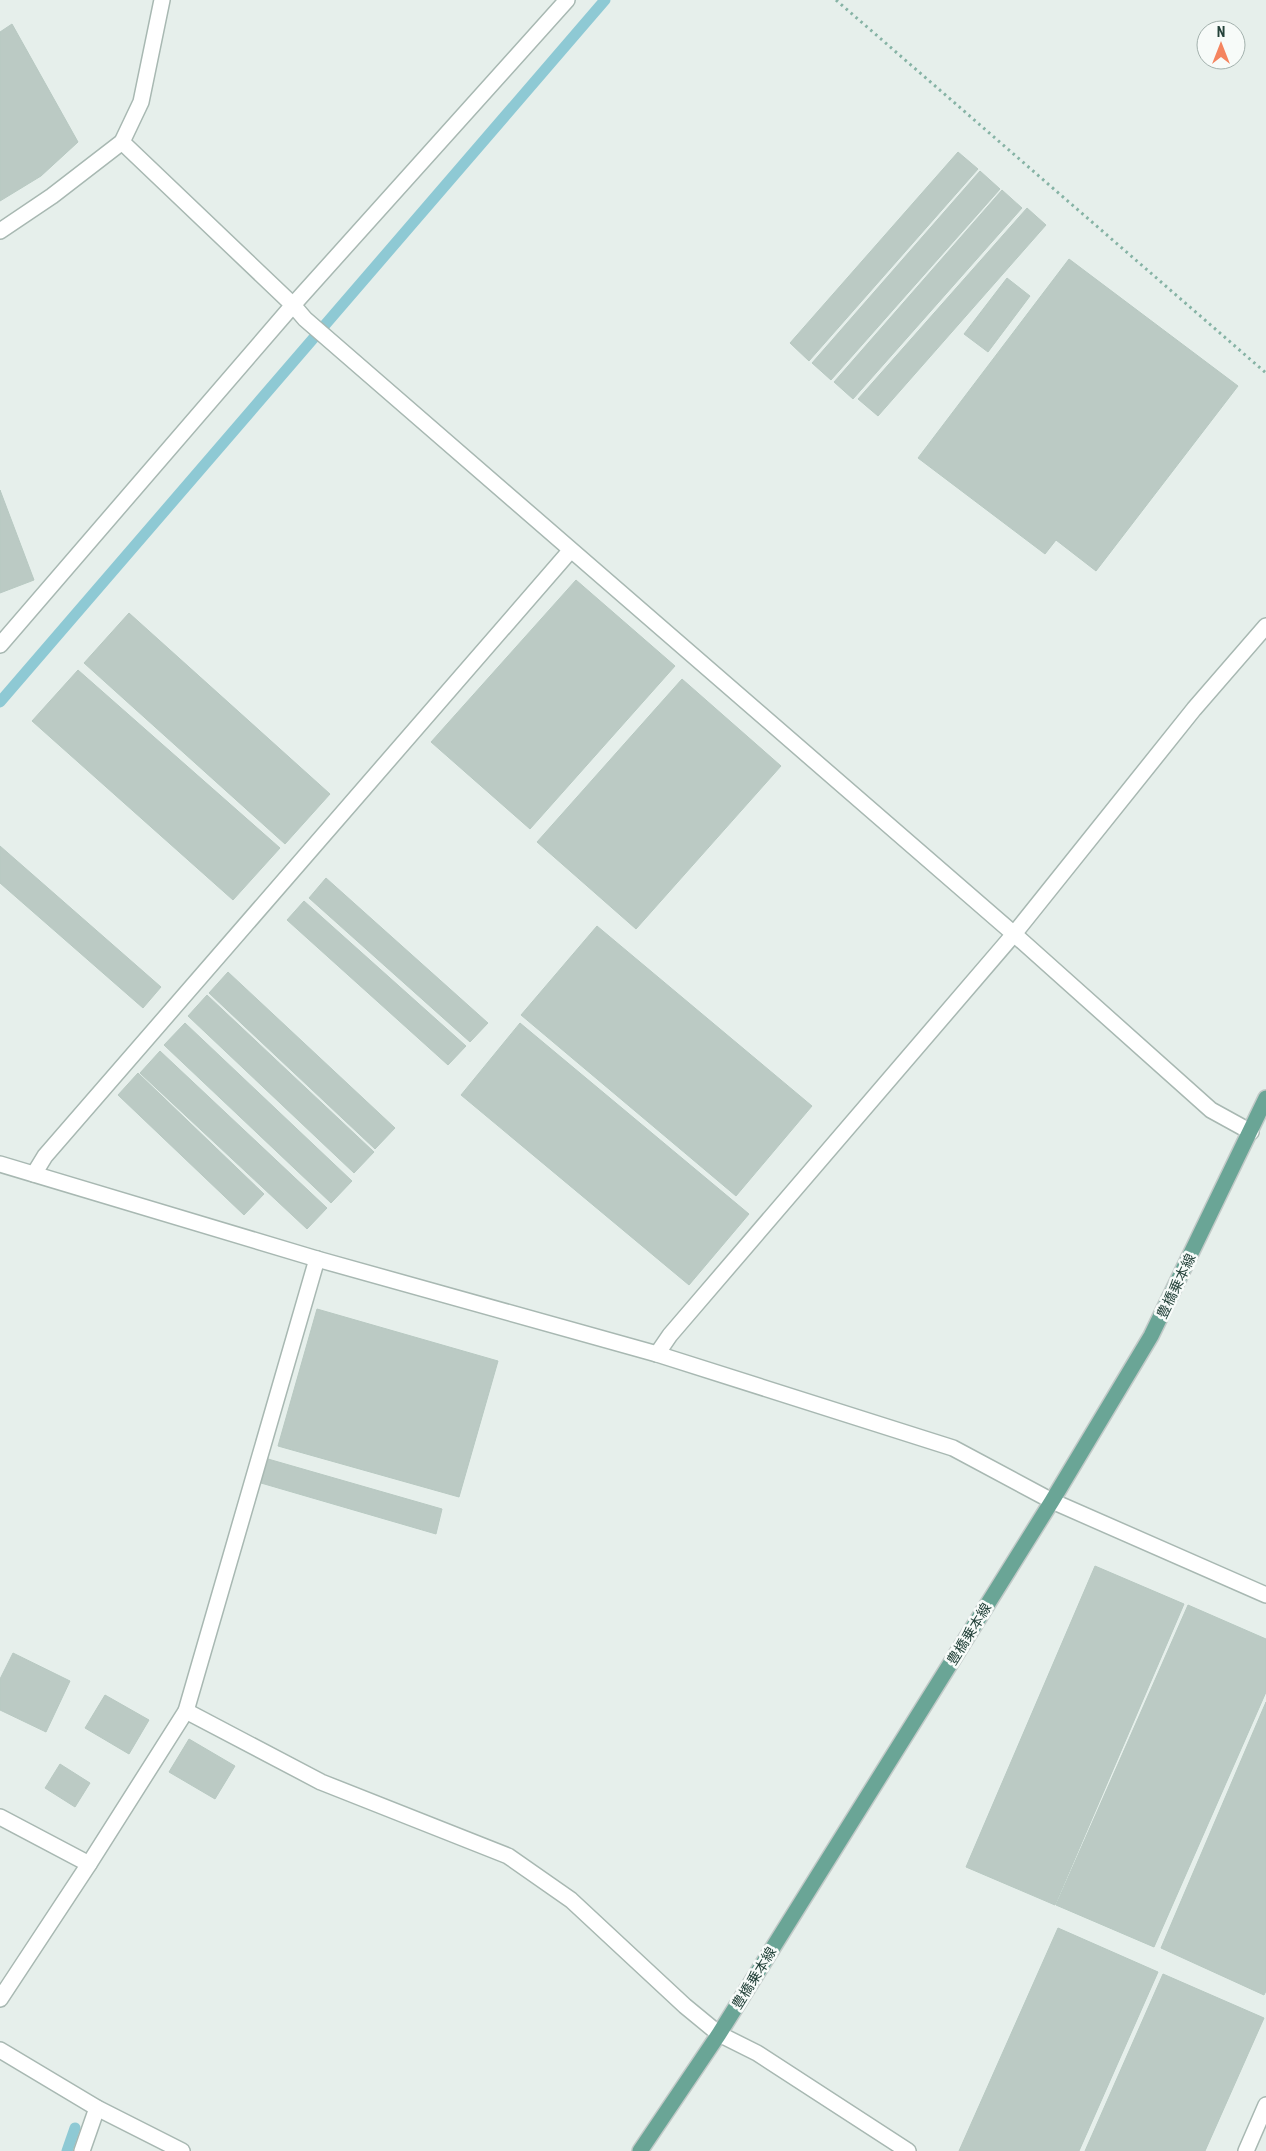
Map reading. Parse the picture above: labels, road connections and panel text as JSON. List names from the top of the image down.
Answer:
{
  "streets": {
    "main road": ["豊橋乗本線"]
  },
  "north": "top"
}
